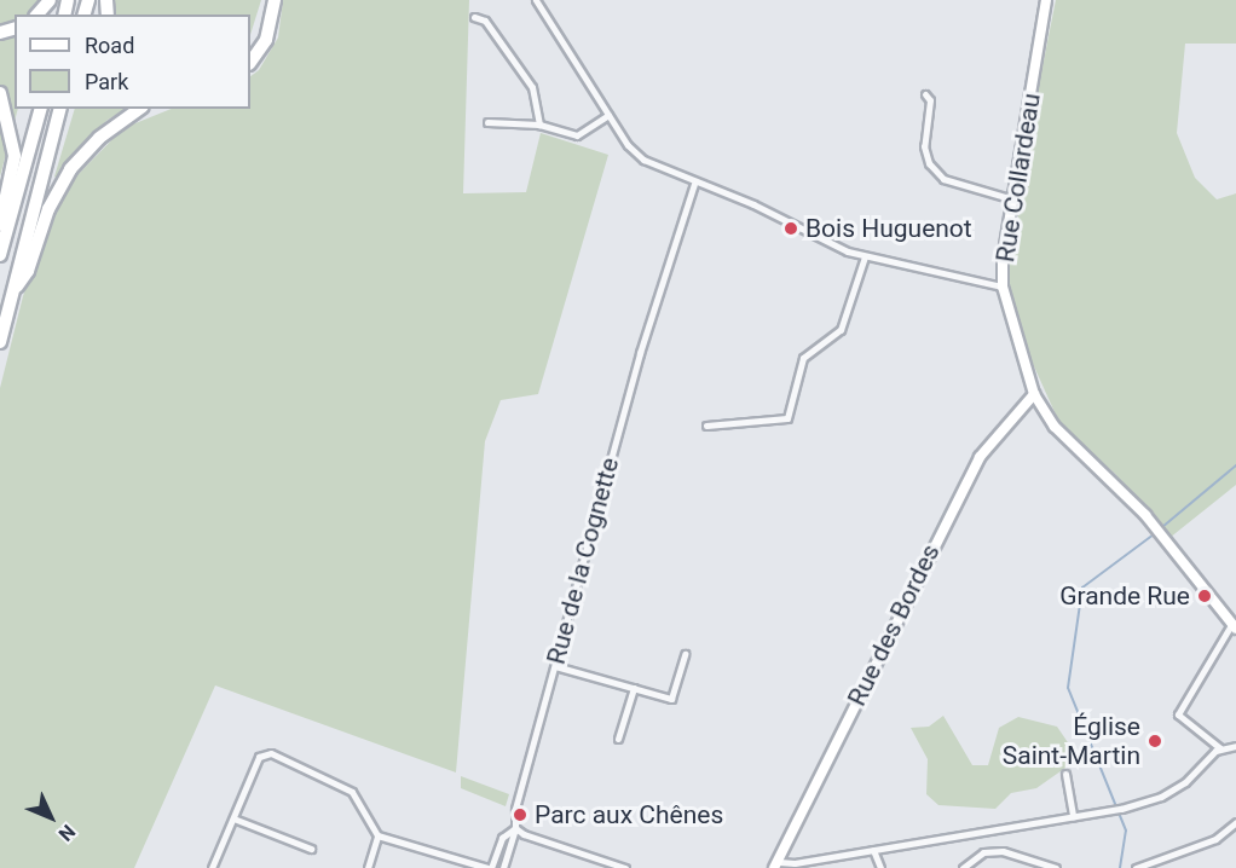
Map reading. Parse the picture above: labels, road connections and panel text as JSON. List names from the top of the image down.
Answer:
{
  "streets": {
    "street": ["Rue Collardeau", "Rue de la Cognette", "Rue des Bordes"]
  },
  "crossings": [
    ["Rue Collardeau", "Rue des Bordes"]
  ],
  "places": [
    "Bois Huguenot",
    "Grande Rue",
    "Église Saint-Martin",
    "Parc aux Chênes"
  ],
  "legend": ["Road", "Park"],
  "north": "bottom right"
}
